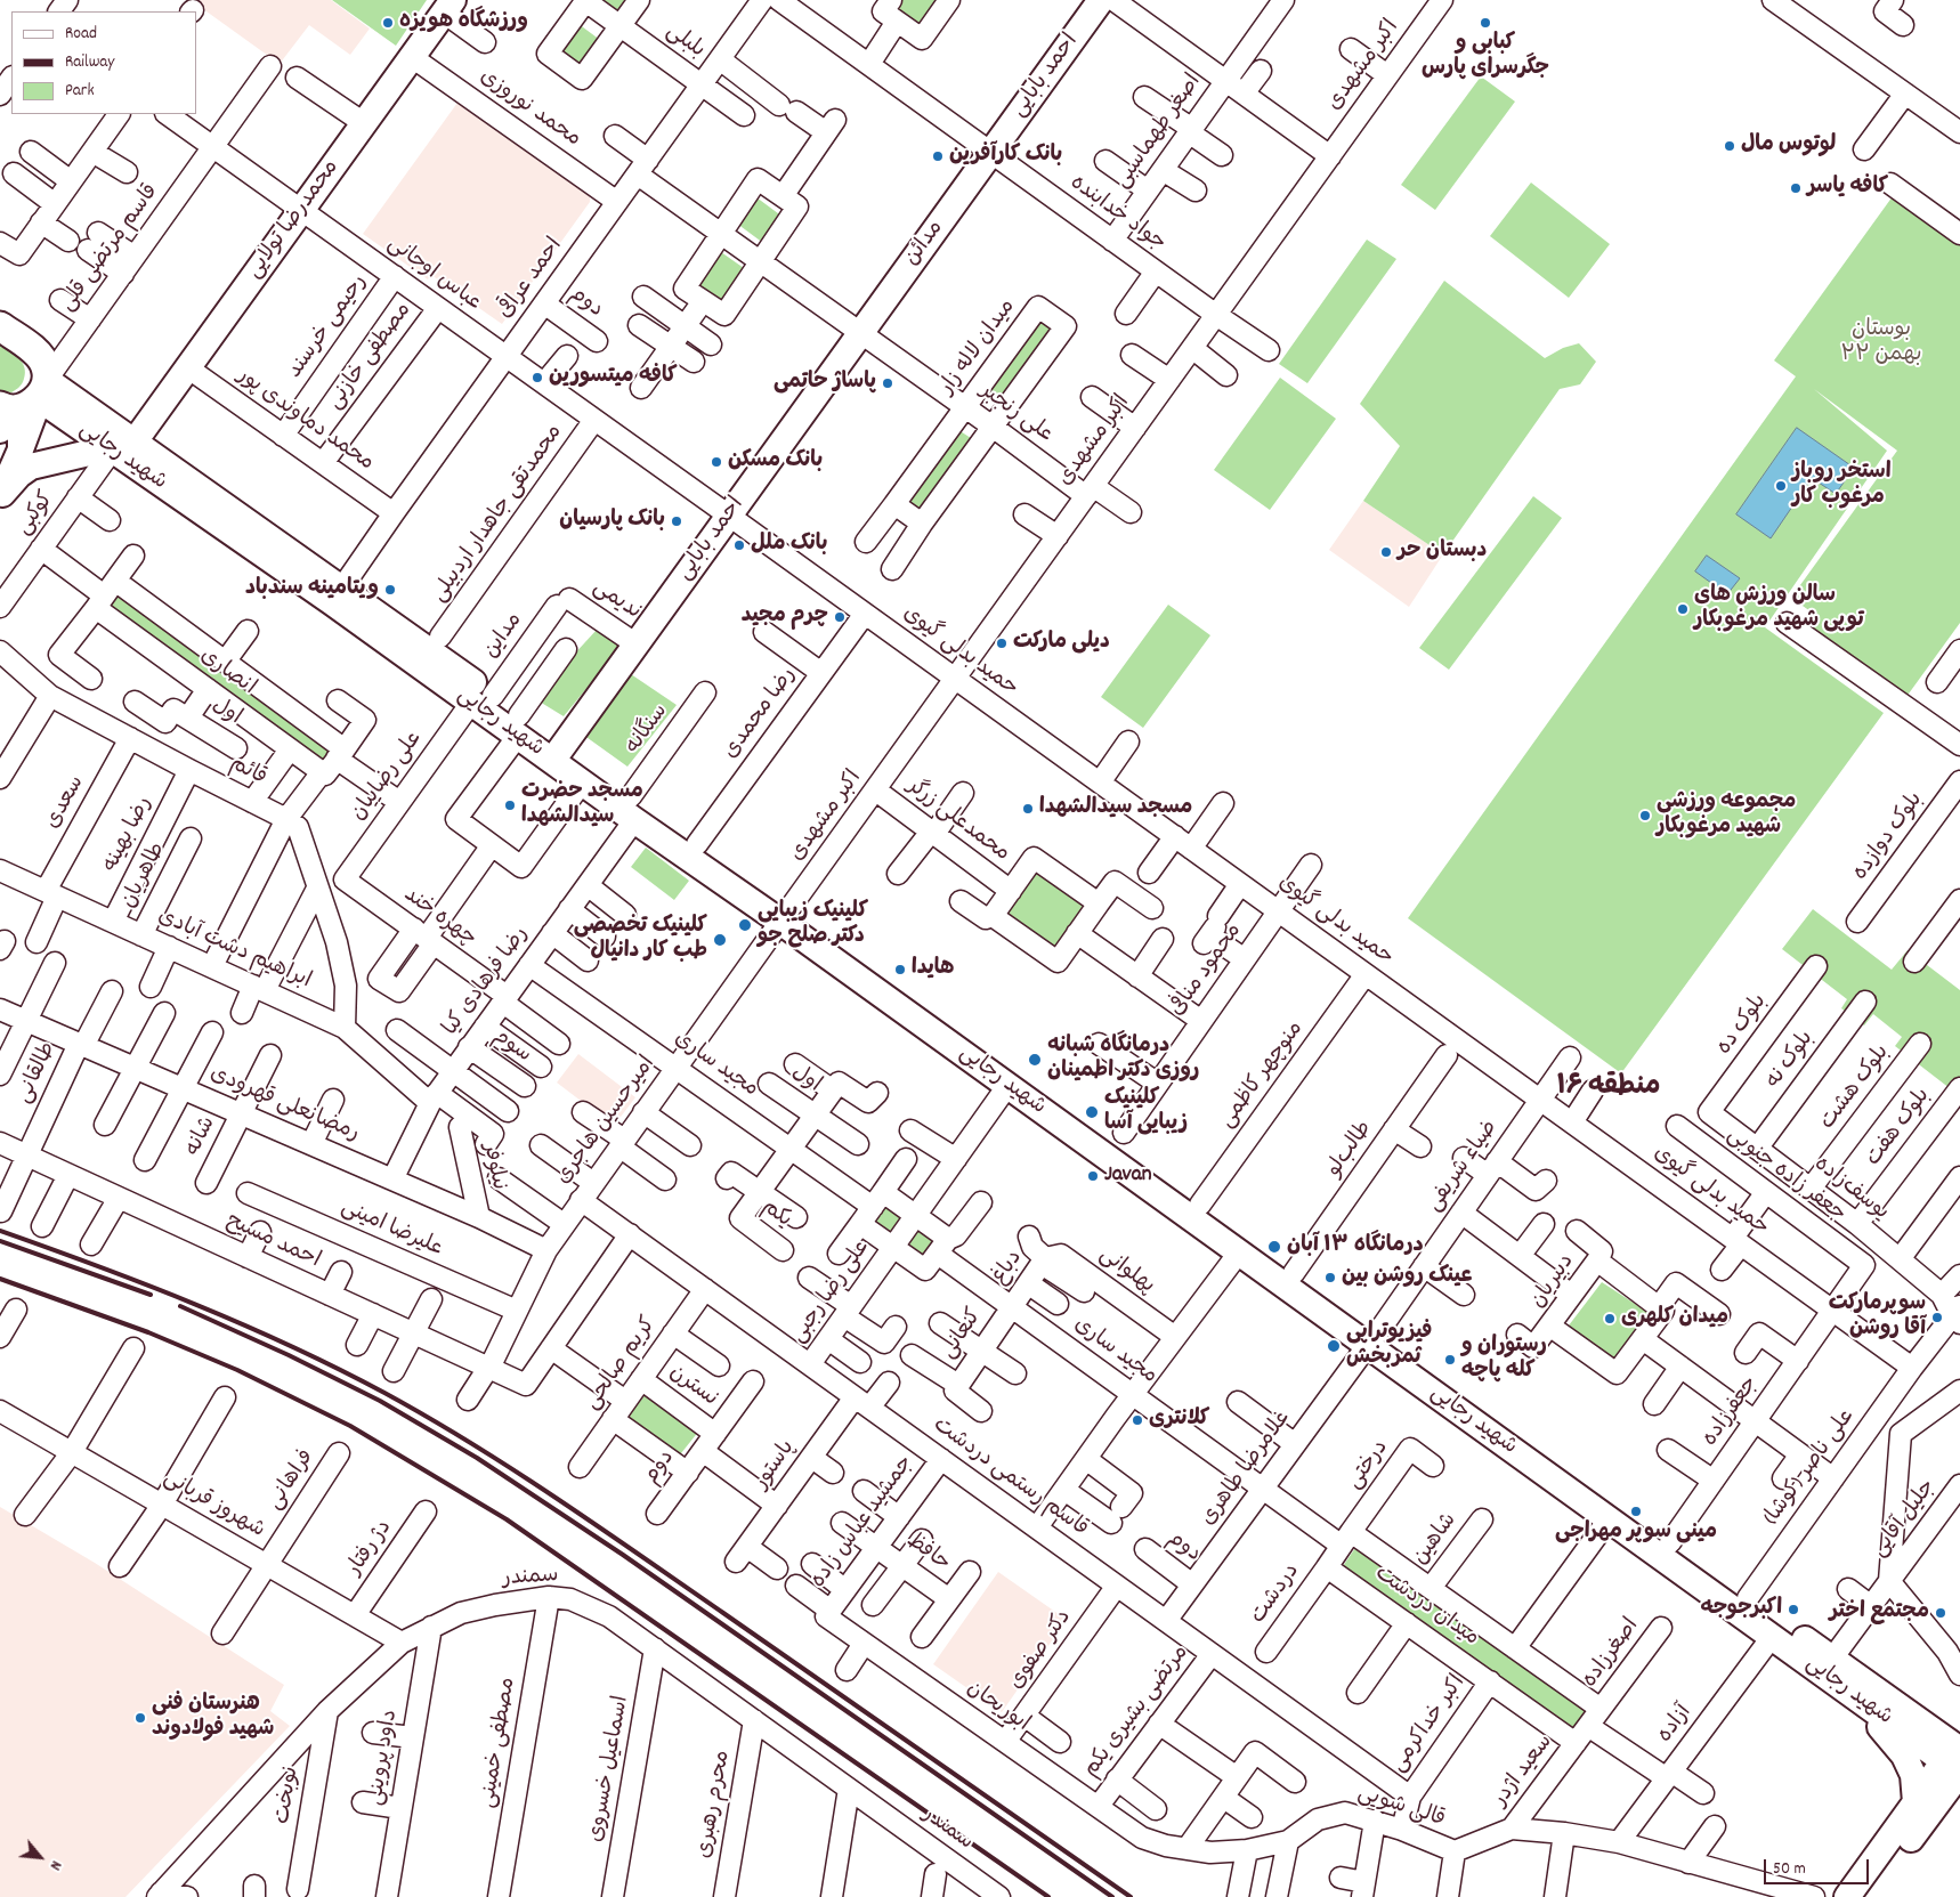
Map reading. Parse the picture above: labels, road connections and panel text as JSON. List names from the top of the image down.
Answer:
{
  "streets": {
    "main road": [
      "احمد بابایی",
      "محمدرضا تولایی",
      "مدائن",
      "شهید رجایی"
    ],
    "street": [
      "بلبلی",
      "اکبر مشهدی",
      "محمد نوروزی",
      "اصغر طهماسبی",
      "جواد خدابنده",
      "قاسم مرتضی قلی",
      "عباس اوجانی",
      "احمد عراقی",
      "دوم",
      "رحیمی خرسند",
      "میدان لاله زار",
      "مصطفی خازنی",
      "علی رنجبر",
      "محمد دماوندی پور",
      "کوکبی",
      "محمدتقی جاهدار اردبیلی",
      "ندیمی",
      "مداین",
      "حمید بدلی گیوی",
      "انصاری",
      "اول",
      "رضا محمدی",
      "سنگانه",
      "قائم",
      "علی رضاییان",
      "سعدی",
      "محمدعلی زرگر",
      "رضا بهینه",
      "بلوک دوازده",
      "طاهریان",
      "چهره خند",
      "ابراهیم دشت آبادی",
      "محمود منافی",
      "رضا فرهادی کیا",
      "بلوک ده",
      "سوم",
      "بلوک نه",
      "مجید ساری",
      "طالقانی",
      "منوچهر کاظمی",
      "بلوک هشت",
      "رمضانعلی قهرودی",
      "امیرحسین هاجری",
      "بلوک هفت",
      "شانه",
      "طالب‌لو",
      "نیلوفر",
      "ضیاء شریفی",
      "جعفر زاده جنوبی",
      "یوسف‌زاده",
      "یکم",
      "علیرضا امینی",
      "احمد مسیح",
      "دباغ",
      "پهلوانی",
      "دبیریان",
      "علی رضا رجبی",
      "کنعانی",
      "کریم صالحی",
      "نسترن",
      "جعفرزاده",
      "پاستور",
      "درختی",
      "علی ناصر (کوشا)",
      "غلامرضا طاهری",
      "قاسم رستمی دردشت",
      "فراهانی",
      "شهروز قربانی",
      "جلیل آقایی",
      "جمشید عباس زاده",
      "شاهین",
      "دژ رفتار",
      "حافظ",
      "سمندر",
      "دردشت",
      "میدان دردشت",
      "دکتر صفوی",
      "اصغرزاده",
      "ابوریحان",
      "مرتضی بشیری یکم",
      "اکبر خداکرمی",
      "آزاده",
      "مصطفی خمینی",
      "داود پروینی",
      "اسماعیل خسروی",
      "سعید اژدر",
      "نوبخت",
      "محرم رهبری",
      "قالی شویی"
    ]
  },
  "crossings": [
    ["بلبلی", "احمد عراقی"],
    ["اکبر مشهدی", "جواد خدابنده"],
    ["اکبر مشهدی", "علی رنجبر"],
    ["اکبر مشهدی", "شهید رجایی"],
    ["اکبر مشهدی", "حمید بدلی گیوی"],
    ["اکبر مشهدی", "محمدعلی زرگر"],
    ["اکبر مشهدی", "امیرحسین هاجری"],
    ["احمد بابایی", "جواد خدابنده"],
    ["احمد بابایی", "مدائن"],
    ["احمد بابایی", "عباس اوجانی"],
    ["احمد بابایی", "علی رنجبر"],
    ["احمد بابایی", "شهید رجایی"],
    ["احمد بابایی", "ندیمی"],
    ["احمد بابایی", "حمید بدلی گیوی"],
    ["محمد نوروزی", "محمدرضا تولایی"],
    ["محمد نوروزی", "احمد عراقی"],
    ["اصغر طهماسبی", "جواد خدابنده"],
    ["جواد خدابنده", "مدائن"],
    ["محمدرضا تولایی", "عباس اوجانی"],
    ["محمدرضا تولایی", "محمد دماوندی پور"],
    ["محمدرضا تولایی", "شهید رجایی"],
    ["محمدرضا تولایی", "کوکبی"],
    ["مدائن", "علی رنجبر"],
    ["قاسم مرتضی قلی", "عباس اوجانی"],
    ["قاسم مرتضی قلی", "شهید رجایی"],
    ["عباس اوجانی", "احمد عراقی"],
    ["عباس اوجانی", "رحیمی خرسند"],
    ["عباس اوجانی", "مصطفی خازنی"],
    ["عباس اوجانی", "محمدتقی جاهدار اردبیلی"],
    ["عباس اوجانی", "حمید بدلی گیوی"],
    ["احمد عراقی", "دوم"],
    ["احمد عراقی", "علی رنجبر"],
    ["احمد عراقی", "محمد دماوندی پور"],
    ["احمد عراقی", "شهید رجایی"],
    ["دوم", "غلامرضا طاهری"],
    ["رحیمی خرسند", "محمد دماوندی پور"],
    ["میدان لاله زار", "علی رنجبر"],
    ["مصطفی خازنی", "محمد دماوندی پور"],
    ["شهید رجایی", "کوکبی"],
    ["شهید رجایی", "مداین"],
    ["شهید رجایی", "رضا محمدی"],
    ["شهید رجایی", "سنگانه"],
    ["شهید رجایی", "علی رضاییان"],
    ["شهید رجایی", "رضا فرهادی کیا"],
    ["شهید رجایی", "منوچهر کاظمی"],
    ["شهید رجایی", "امیرحسین هاجری"],
    ["شهید رجایی", "طالب‌لو"],
    ["شهید رجایی", "ضیاء شریفی"],
    ["شهید رجایی", "جعفرزاده"],
    ["شهید رجایی", "علی ناصر (کوشا)"],
    ["شهید رجایی", "غلامرضا طاهری"],
    ["شهید رجایی", "جلیل آقایی"],
    ["شهید رجایی", "آزاده"],
    ["کوکبی", "انصاری"],
    ["ندیمی", "مداین"],
    ["مداین", "علی رضاییان"],
    ["حمید بدلی گیوی", "رضا محمدی"],
    ["حمید بدلی گیوی", "محمود منافی"],
    ["حمید بدلی گیوی", "منوچهر کاظمی"],
    ["حمید بدلی گیوی", "ضیاء شریفی"],
    ["حمید بدلی گیوی", "جعفرزاده"],
    ["حمید بدلی گیوی", "علی ناصر (کوشا)"],
    ["انصاری", "علی رضاییان"],
    ["سنگانه", "رضا فرهادی کیا"],
    ["قائم", "سعدی"],
    ["قائم", "رضا بهینه"],
    ["قائم", "ابراهیم دشت آبادی"],
    ["علی رضاییان", "چهره خند"],
    ["سعدی", "ابراهیم دشت آبادی"],
    ["رضا بهینه", "ابراهیم دشت آبادی"],
    ["طاهریان", "ابراهیم دشت آبادی"],
    ["چهره خند", "رضا فرهادی کیا"],
    ["ابراهیم دشت آبادی", "رضا فرهادی کیا"],
    ["رضا فرهادی کیا", "سوم"],
    ["رضا فرهادی کیا", "مجید ساری"],
    ["رضا فرهادی کیا", "رمضانعلی قهرودی"],
    ["بلوک ده", "یوسف‌زاده"],
    ["بلوک نه", "یوسف‌زاده"],
    ["مجید ساری", "امیرحسین هاجری"],
    ["مجید ساری", "دباغ"],
    ["مجید ساری", "علی رضا رجبی"],
    ["مجید ساری", "کنعانی"],
    ["مجید ساری", "درختی"],
    ["مجید ساری", "غلامرضا طاهری"],
    ["مجید ساری", "میدان دردشت"],
    ["طالقانی", "رمضانعلی قهرودی"],
    ["طالقانی", "احمد مسیح"],
    ["بلوک هشت", "یوسف‌زاده"],
    ["رمضانعلی قهرودی", "امیرحسین هاجری"],
    ["رمضانعلی قهرودی", "شانه"],
    ["رمضانعلی قهرودی", "نیلوفر"],
    ["امیرحسین هاجری", "علیرضا امینی"],
    ["امیرحسین هاجری", "احمد مسیح"],
    ["امیرحسین هاجری", "قاسم رستمی دردشت"],
    ["بلوک هفت", "یوسف‌زاده"],
    ["ضیاء شریفی", "غلامرضا طاهری"],
    ["جعفر زاده جنوبی", "جعفرزاده"],
    ["یوسف‌زاده", "علی ناصر (کوشا)"],
    ["دباغ", "پهلوانی"],
    ["دباغ", "کنعانی"],
    ["علی رضا رجبی", "قاسم رستمی دردشت"],
    ["کریم صالحی", "نسترن"],
    ["کریم صالحی", "قاسم رستمی دردشت"],
    ["پاستور", "قاسم رستمی دردشت"],
    ["درختی", "میدان دردشت"],
    ["غلامرضا طاهری", "قاسم رستمی دردشت"],
    ["قاسم رستمی دردشت", "جمشید عباس زاده"],
    ["قاسم رستمی دردشت", "دکتر صفوی"],
    ["قاسم رستمی دردشت", "مرتضی بشیری یکم"],
    ["قاسم رستمی دردشت", "اکبر خداکرمی"],
    ["فراهانی", "شهروز قربانی"],
    ["شهروز قربانی", "دژ رفتار"],
    ["شهروز قربانی", "سمندر"],
    ["جمشید عباس زاده", "حافظ"],
    ["جمشید عباس زاده", "ابوریحان"],
    ["شاهین", "میدان دردشت"],
    ["سمندر", "مصطفی خمینی"],
    ["سمندر", "داود پروینی"],
    ["سمندر", "اسماعیل خسروی"],
    ["سمندر", "نوبخت"],
    ["سمندر", "محرم رهبری"],
    ["دردشت", "میدان دردشت"],
    ["میدان دردشت", "اصغرزاده"],
    ["میدان دردشت", "اکبر خداکرمی"],
    ["میدان دردشت", "سعید اژدر"],
    ["دکتر صفوی", "ابوریحان"],
    ["ابوریحان", "قالی شویی"],
    ["اکبر خداکرمی", "قالی شویی"],
    ["آزاده", "قالی شویی"],
    ["سعید اژدر", "قالی شویی"]
  ],
  "districts": ["منطقه ۱۶"],
  "parks": ["بوستان ۲۲ بهمن"],
  "places": [
    "ورزشگاه هویزه",
    "کبابی و جگرسرای پارس",
    "لوتوس مال",
    "بانک کارآفرین",
    "کافه یاسر",
    "کافه میتسورین",
    "پاساژ حاتمی",
    "بانک مسکن",
    "استخر روباز مرغوب کار",
    "بانک پارسیان",
    "بانک ملل",
    "دبستان حر",
    "ویتامینه سندباد",
    "سالن ورزش های توپی شهید مرغوبکار",
    "چرم مجید",
    "دیلی مارکت",
    "مسجد حضرت سیدالشهدا",
    "مسجد سیدالشهدا",
    "مجموعه ورزشی شهید مرغوبکار",
    "کلینیک زیبایی دکتر صلح جو",
    "کلینیک تخصصی طب کار دانیال",
    "هایدا",
    "درمانگاه شبانه روزی دکتر اطمینان",
    "کلینیک زیبایی آسا",
    "Javan",
    "درمانگاه ۱۳ آبان",
    "عینک روشن بین",
    "سوپرمارکت آقا روشن",
    "میدان کلهری",
    "فیزیوتراپی ثمربخش",
    "رستوران و کله پاچه",
    "کلانتری",
    "مینی سوپر مهراجی",
    "اکبرجوجه",
    "مجتمع اختر",
    "هنرستان فنی شهید فولادوند"
  ],
  "legend": ["Road", "Railway", "Park"],
  "scale_bar": "50 m",
  "north": "bottom right"
}
